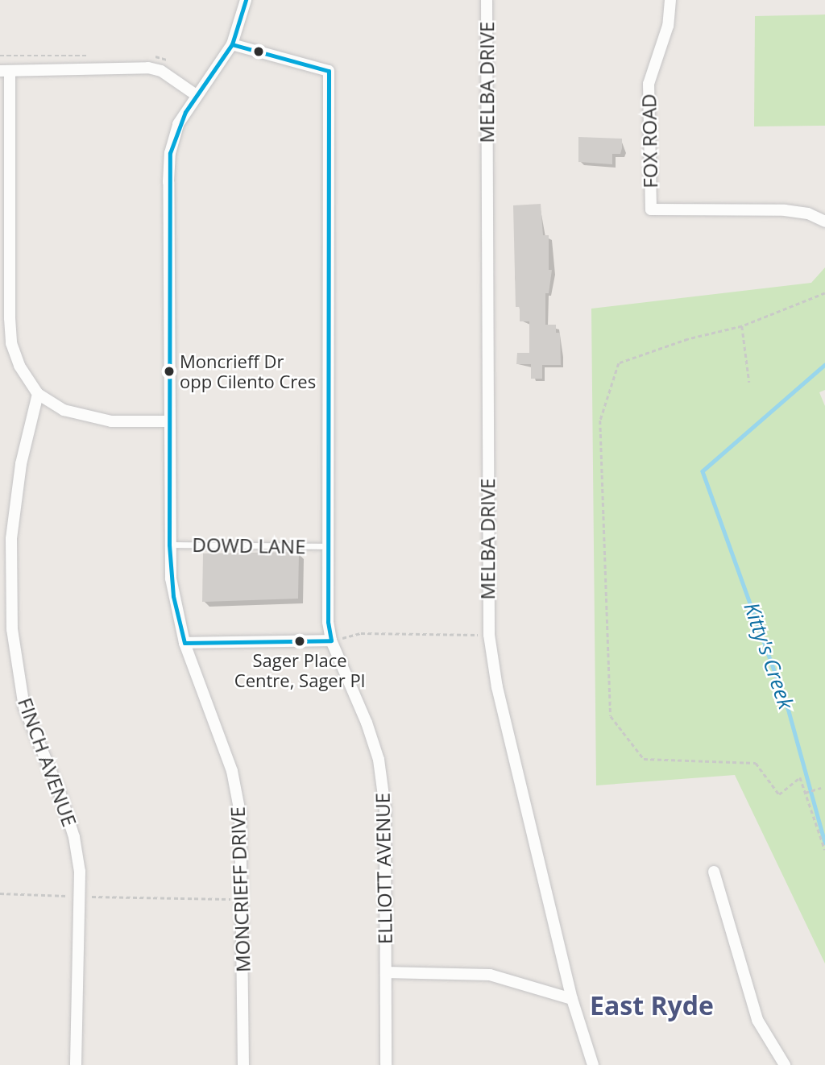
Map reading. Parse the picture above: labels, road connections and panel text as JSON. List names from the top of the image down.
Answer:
{
  "streets": {
    "street": [
      "MELBA DRIVE",
      "FOX ROAD",
      "FINCH AVENUE",
      "ELLIOTT AVENUE",
      "MONCRIEFF DRIVE"
    ],
    "lane": ["DOWD LANE"]
  },
  "crossings": [
    ["DOWD LANE", "ELLIOTT AVENUE"],
    ["DOWD LANE", "MONCRIEFF DRIVE"],
    ["ELLIOTT AVENUE", "MONCRIEFF DRIVE"]
  ],
  "districts": ["East Ryde"],
  "water": ["Kitty's Creek"],
  "places": ["Moncrieff Dr opp Cilento Cres", "Sager Place Centre, Sager Pl"]
}
